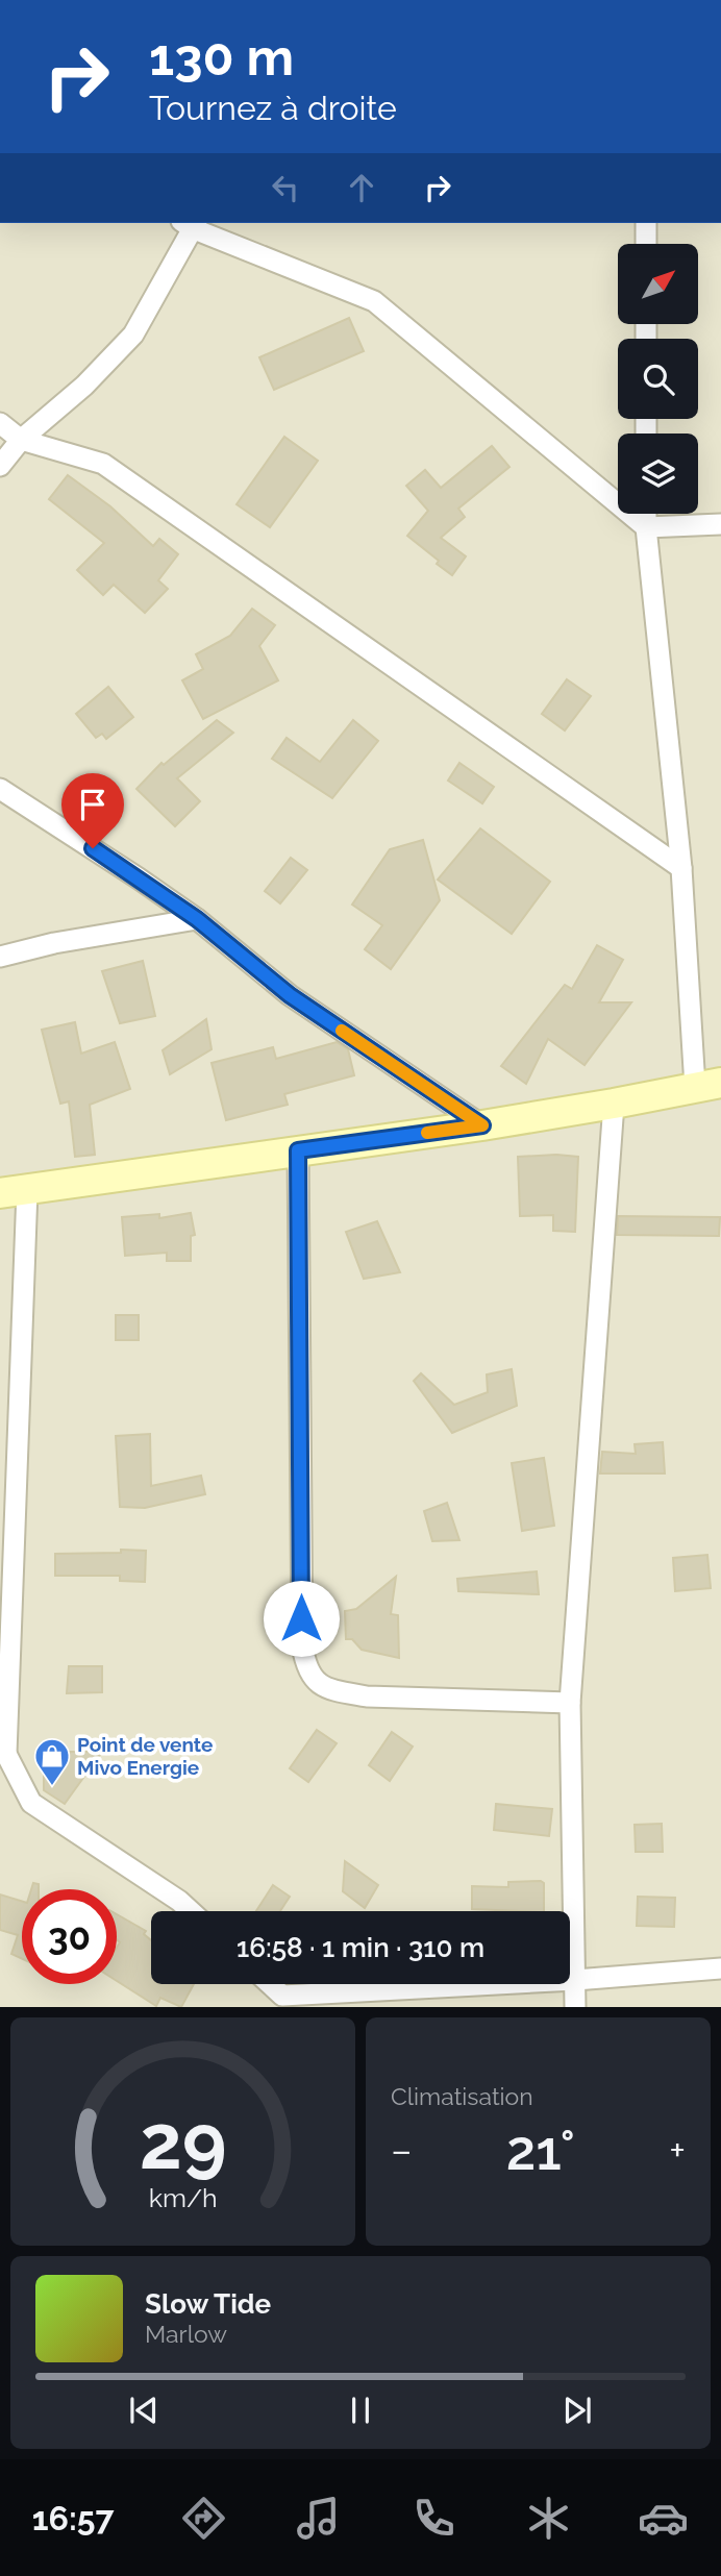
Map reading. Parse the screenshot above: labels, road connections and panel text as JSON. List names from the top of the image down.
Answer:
{
  "places": {
    "shop": ["Point de vente Mivo Energie"]
  },
  "north": "top right",
  "page": {
    "turn": ["130 m", "Tournez à droite"],
    "limit": "30",
    "trip": "16:58 · 1 min · 310 m",
    "tile": "Climatisation",
    "heat": ["−", "21°", "+"],
    "song": ["Slow Tide", "Marlow"],
    "tabs": "16:57",
    "gauge": ["29", "km/h"]
  }
}
